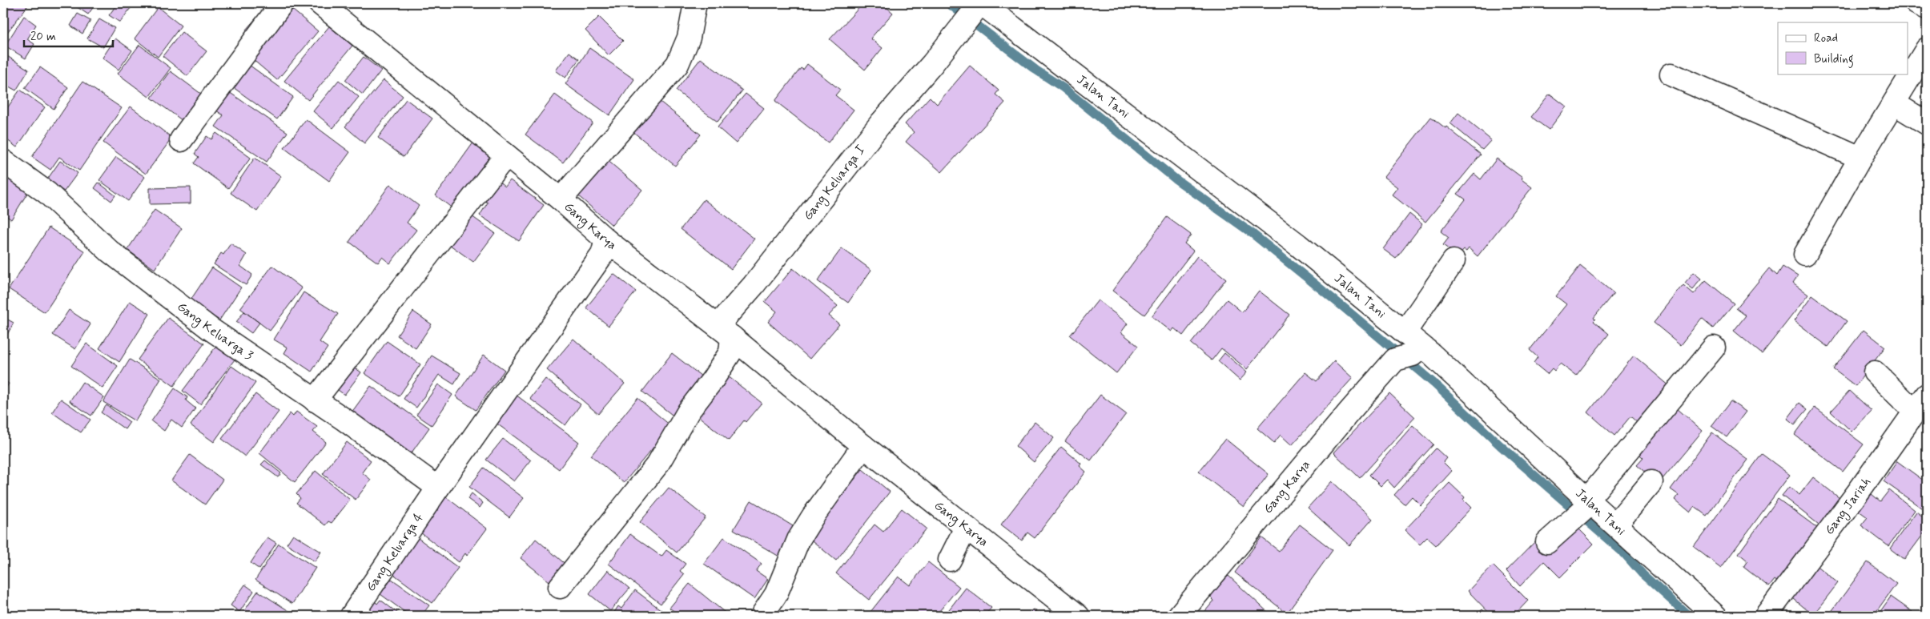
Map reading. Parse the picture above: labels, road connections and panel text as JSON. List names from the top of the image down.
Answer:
{
  "streets": {
    "street": [
      "Jalan Tani",
      "Gang Keluarga I",
      "Gang Karya",
      "Gang Keluarga 3",
      "Gang Jariah",
      "Gang Keluarga 4"
    ]
  },
  "crossings": [
    ["Jalan Tani", "Gang Keluarga I"],
    ["Jalan Tani", "Gang Karya"],
    ["Gang Keluarga I", "Gang Karya"],
    ["Gang Karya", "Gang Keluarga 4"],
    ["Gang Keluarga 3", "Gang Keluarga 4"]
  ],
  "legend": ["Road", "Building"],
  "scale_bar": "20 m"
}
